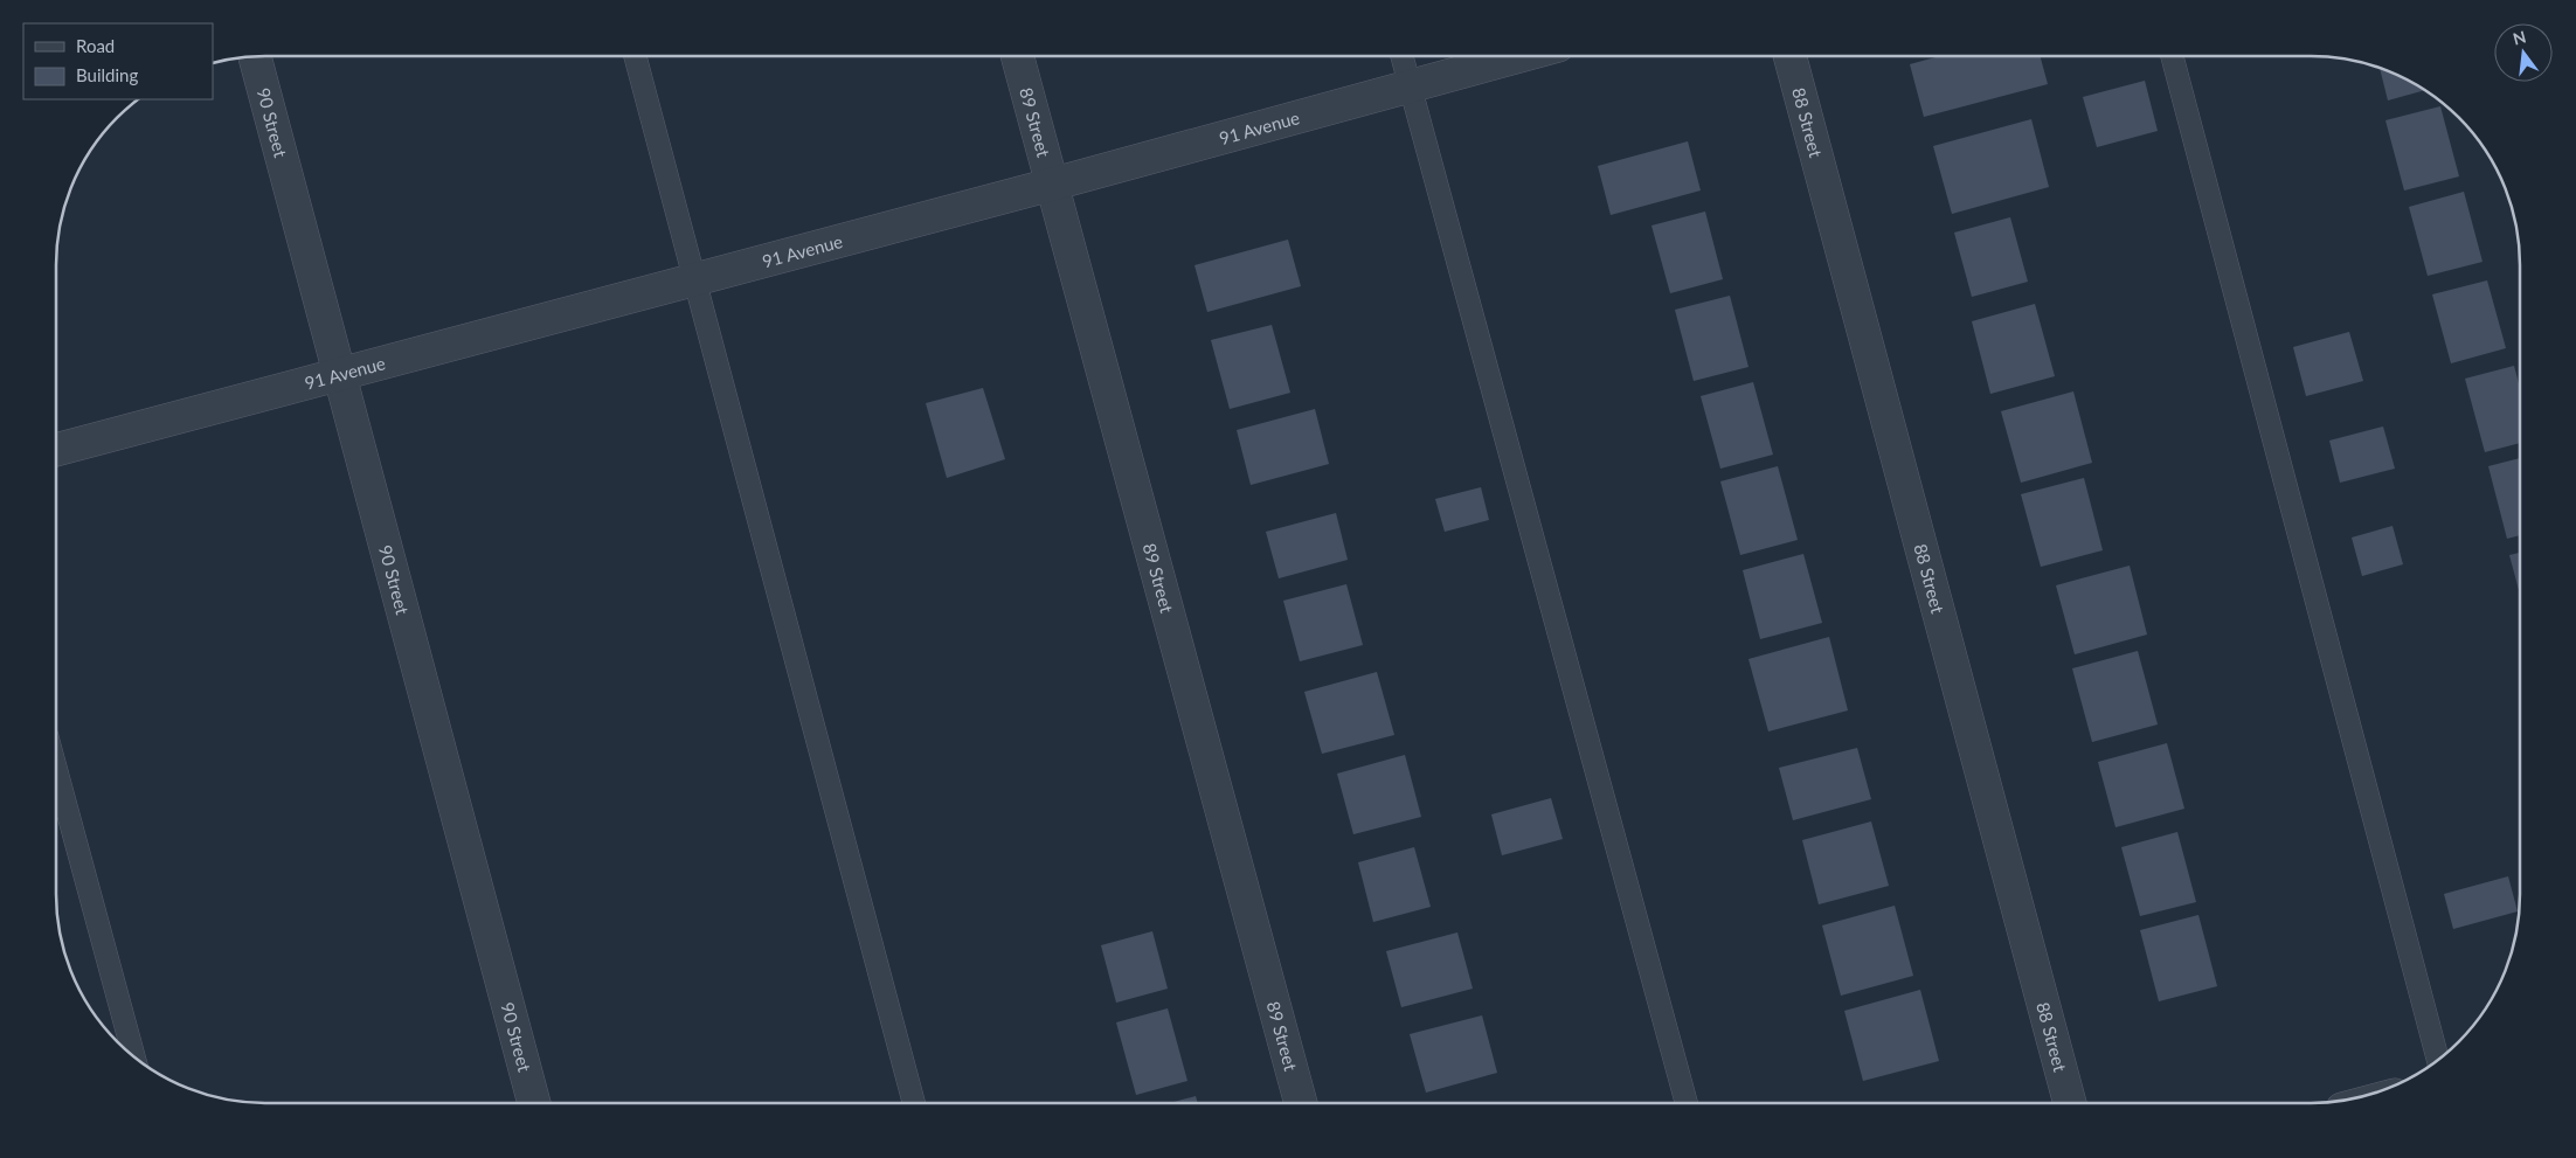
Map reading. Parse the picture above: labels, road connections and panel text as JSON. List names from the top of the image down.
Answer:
{
  "streets": {
    "street": [
      "88 Street",
      "90 Street",
      "89 Street",
      "91 Avenue"
    ]
  },
  "crossings": [
    ["90 Street", "91 Avenue"],
    ["89 Street", "91 Avenue"]
  ],
  "legend": ["Road", "Building"],
  "north": "top"
}
